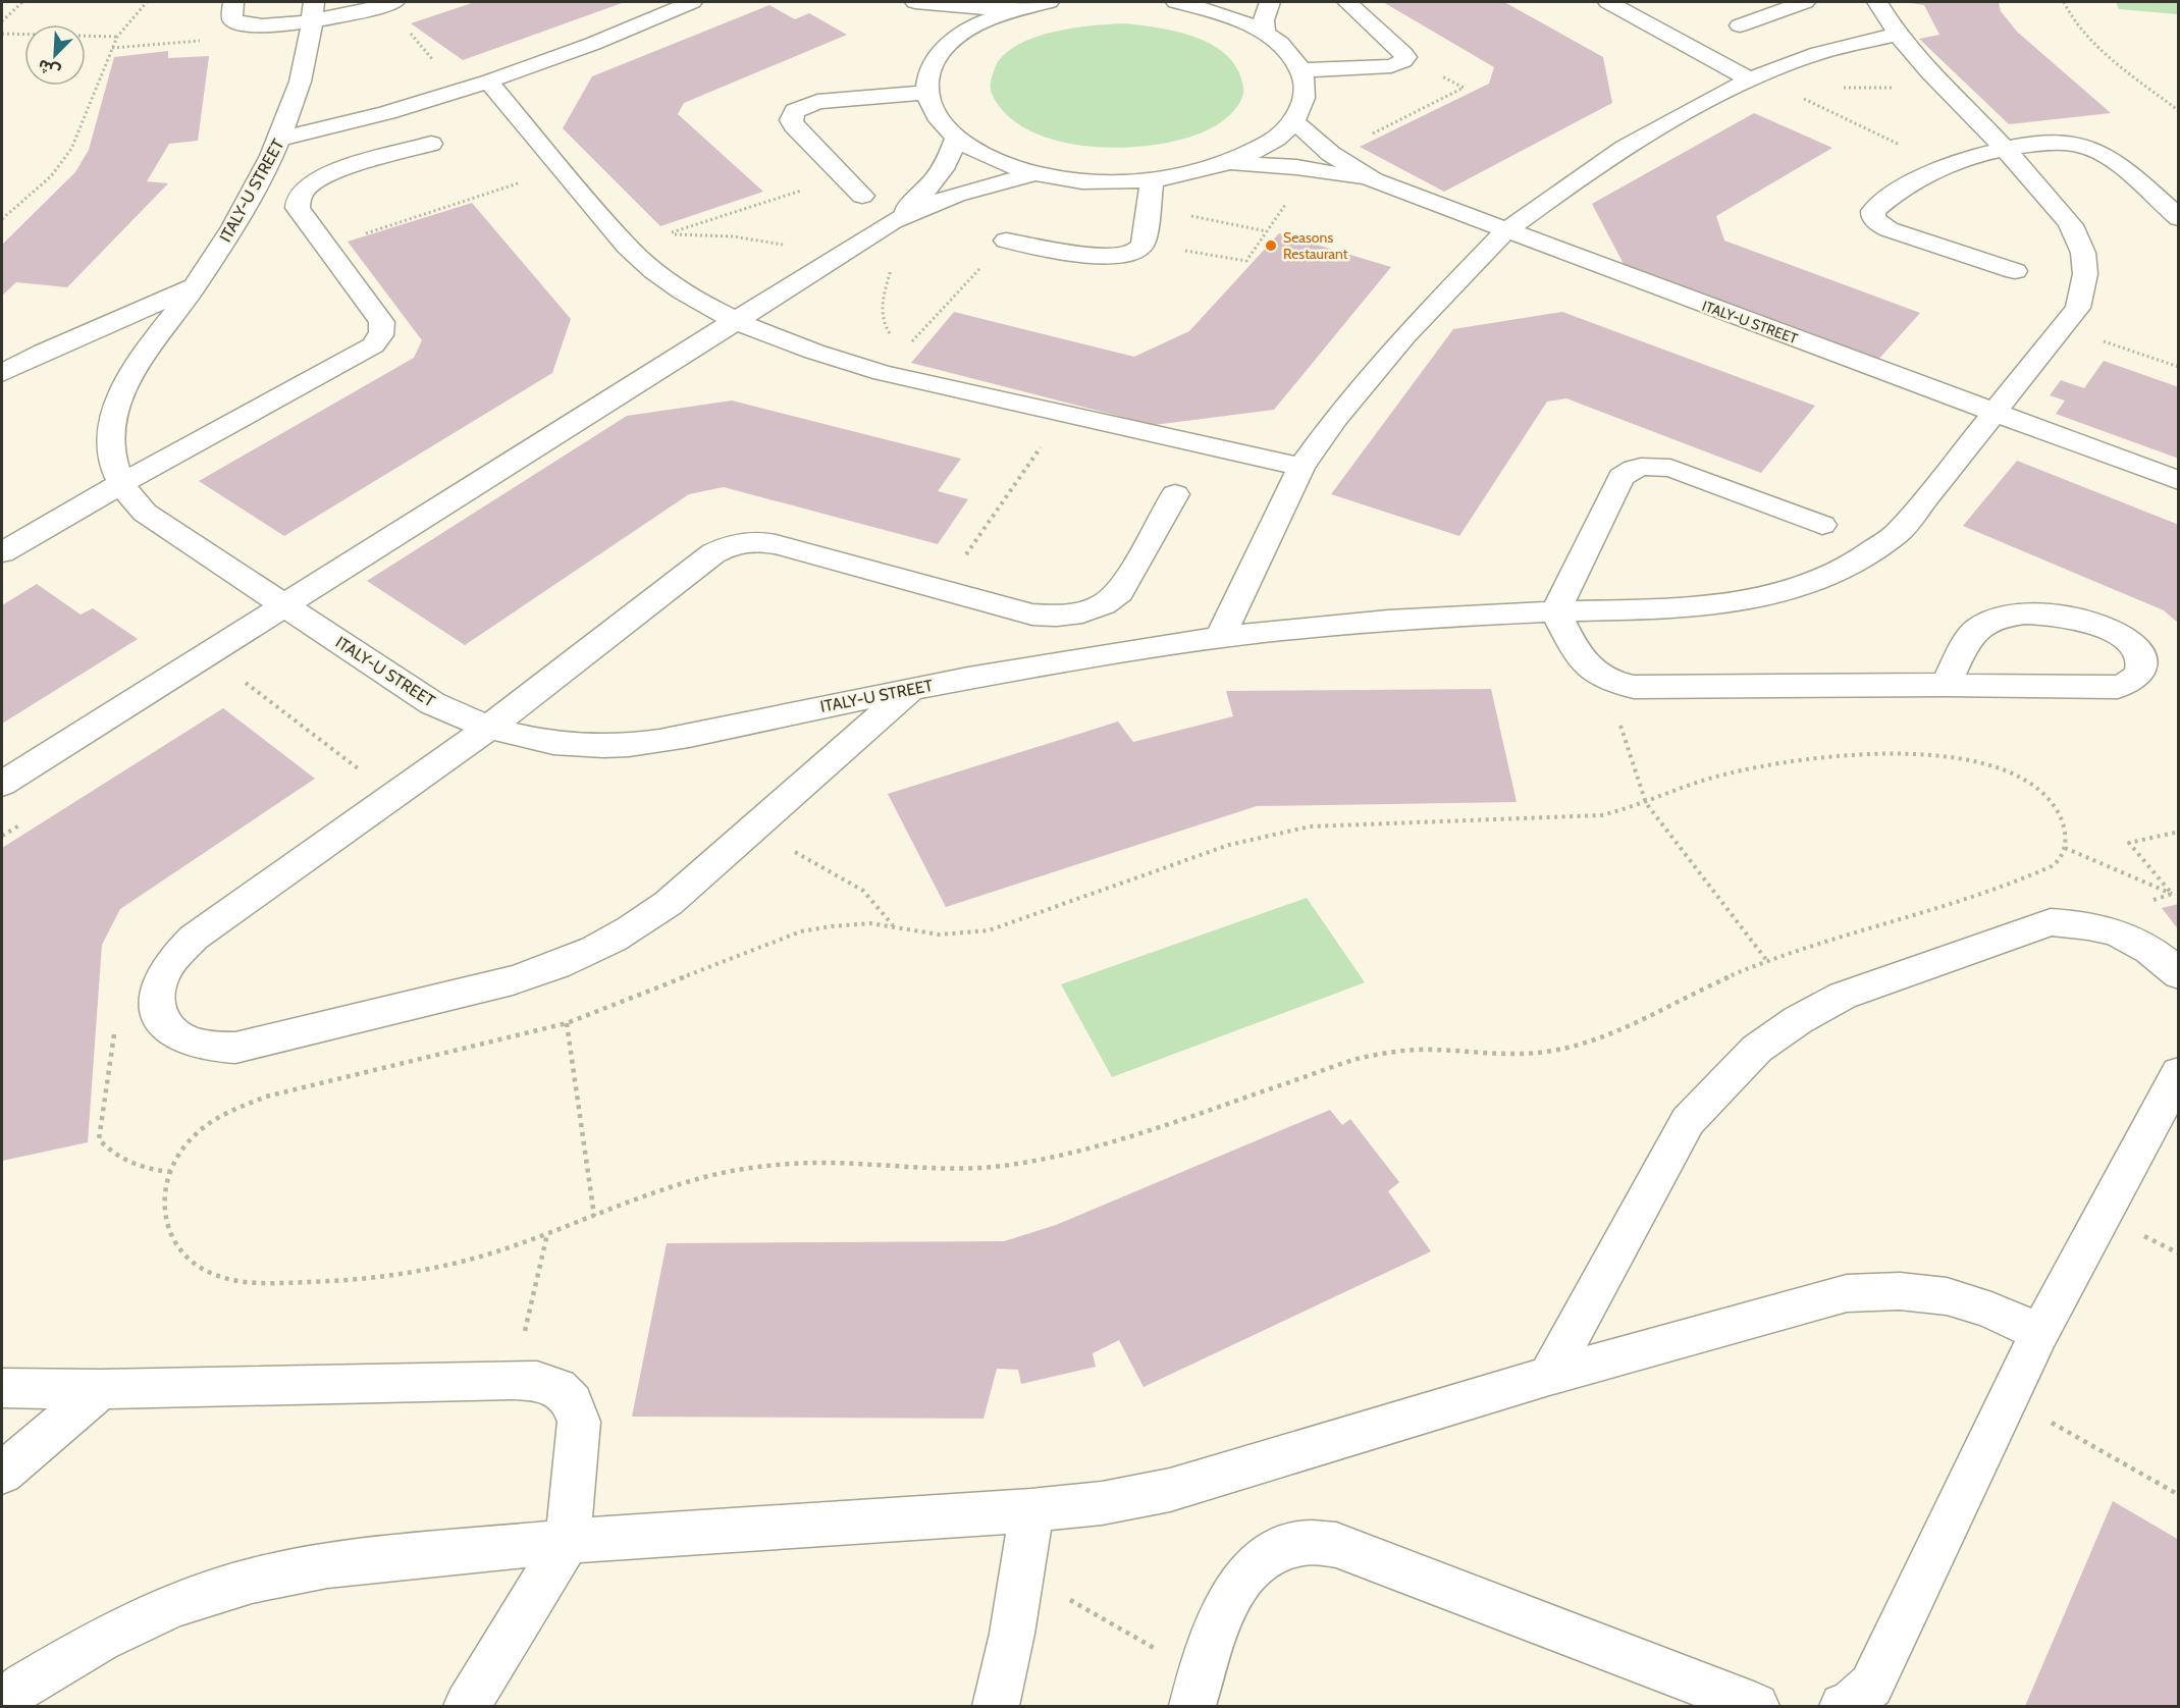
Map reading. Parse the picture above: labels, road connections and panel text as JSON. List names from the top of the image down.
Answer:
{
  "streets": {
    "street": ["ITALY-U STREET"]
  },
  "places": ["Seasons Restaurant"],
  "north": "bottom left"
}
